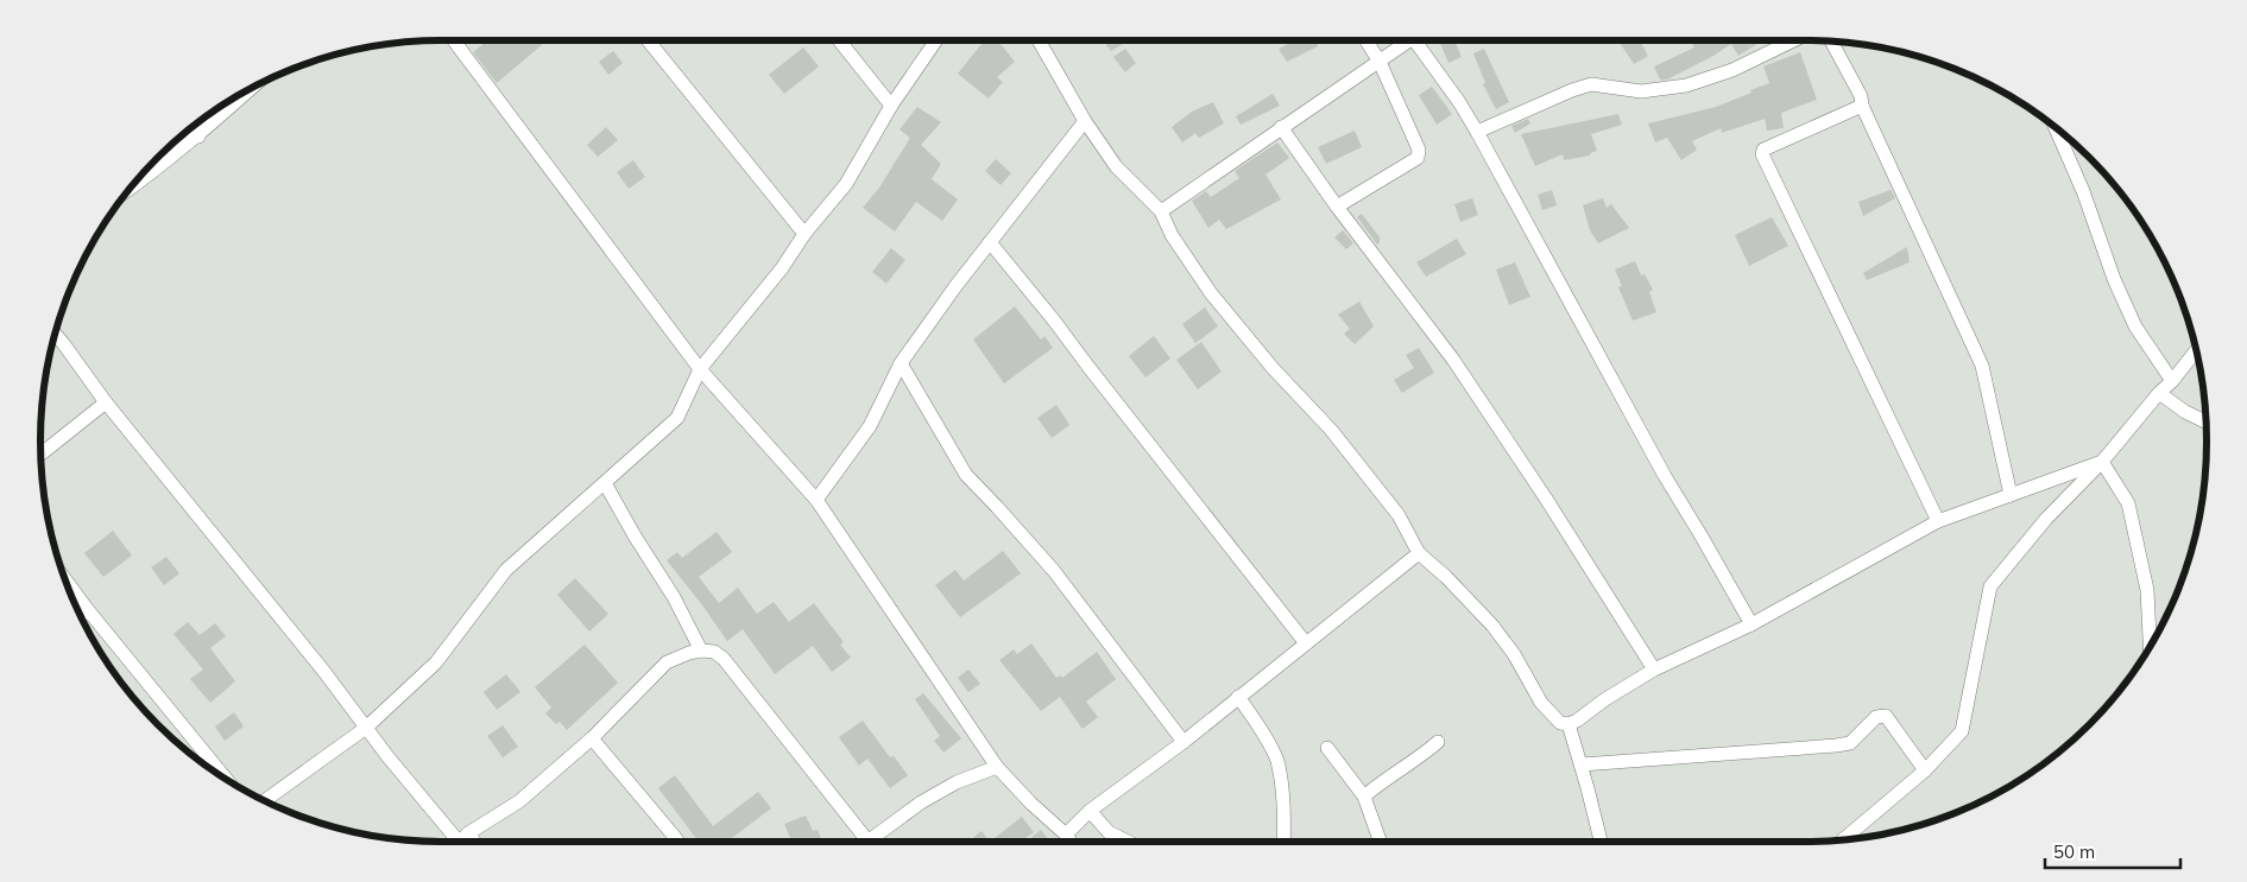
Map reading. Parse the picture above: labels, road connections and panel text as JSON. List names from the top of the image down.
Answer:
{
  "scale_bar": "50 m"
}
